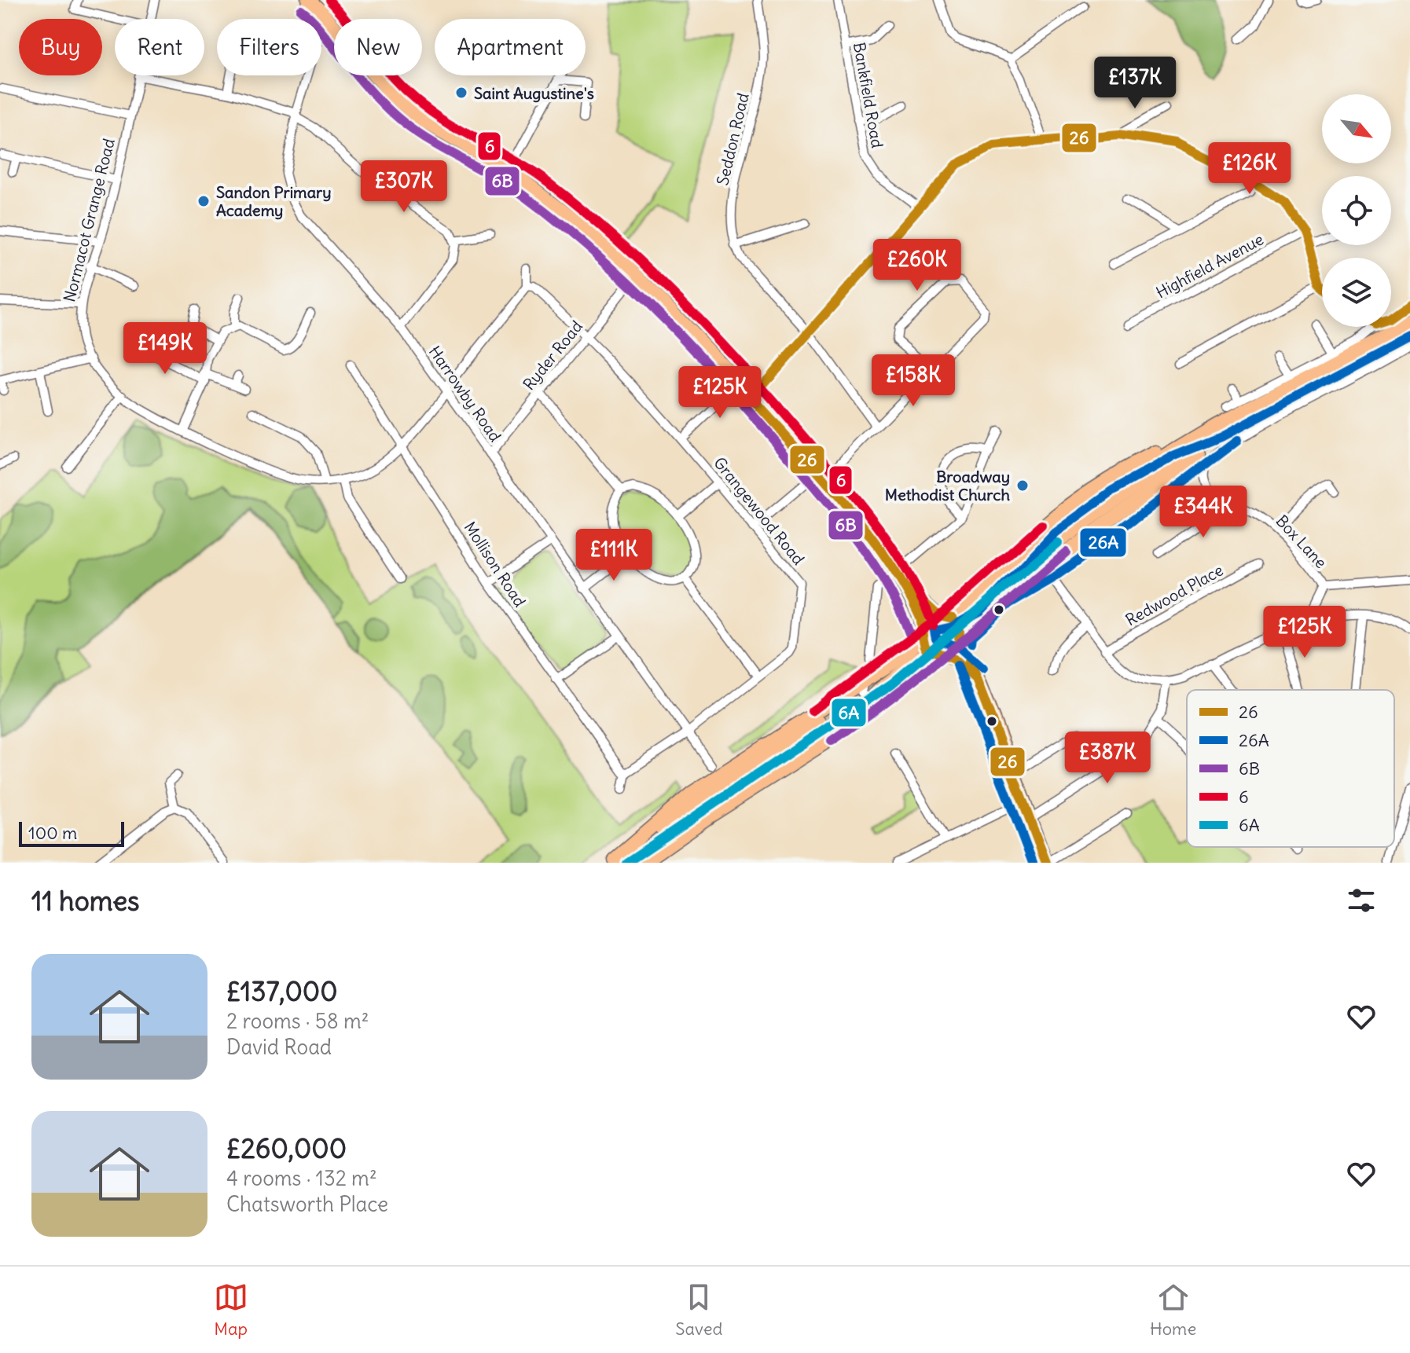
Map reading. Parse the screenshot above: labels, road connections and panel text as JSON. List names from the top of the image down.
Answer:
{
  "streets": {
    "street": [
      "Bankfield Road",
      "Seddon Road",
      "Normacot Grange Road",
      "Highfield Avenue",
      "Ryder Road",
      "Harrowby Road",
      "Grangewood Road",
      "Box Lane",
      "Mollison Road",
      "Redwood Place"
    ]
  },
  "crossings": [
    ["Normacot Grange Road", "Harrowby Road"],
    ["Normacot Grange Road", "Grangewood Road"],
    ["Normacot Grange Road", "Mollison Road"],
    ["Ryder Road", "Harrowby Road"],
    ["Ryder Road", "Grangewood Road"],
    ["Harrowby Road", "Grangewood Road"]
  ],
  "places": ["Saint Augustine's", "Sandon Primary Academy", "Broadway Methodist Church"],
  "lines": [
    "transit line 6",
    "transit line 6B",
    "transit line 26",
    "transit line 26A",
    "transit line 6A"
  ],
  "legend": [
    "26",
    "26A",
    "6B",
    "6",
    "6A"
  ],
  "scale_bar": "100 m",
  "north": "bottom right",
  "page": {
    "chip": [
      "Buy",
      "Rent",
      "Filters",
      "New",
      "Apartment"
    ],
    "price": [
      "£137K",
      "£126K",
      "£307K",
      "£260K",
      "£149K",
      "£158K",
      "£125K",
      "£344K",
      "£111K",
      "£125K",
      "£387K"
    ],
    "scale": "100 m",
    "heading": "11 homes",
    "list": [
      {
        "name": "£137,000",
        "note": "2 rooms · 58 m² · David Road"
      },
      {
        "name": "£260,000",
        "note": "4 rooms · 132 m² · Chatsworth Place"
      }
    ],
    "tabs": ["Map", "Saved", "Home"]
  }
}
